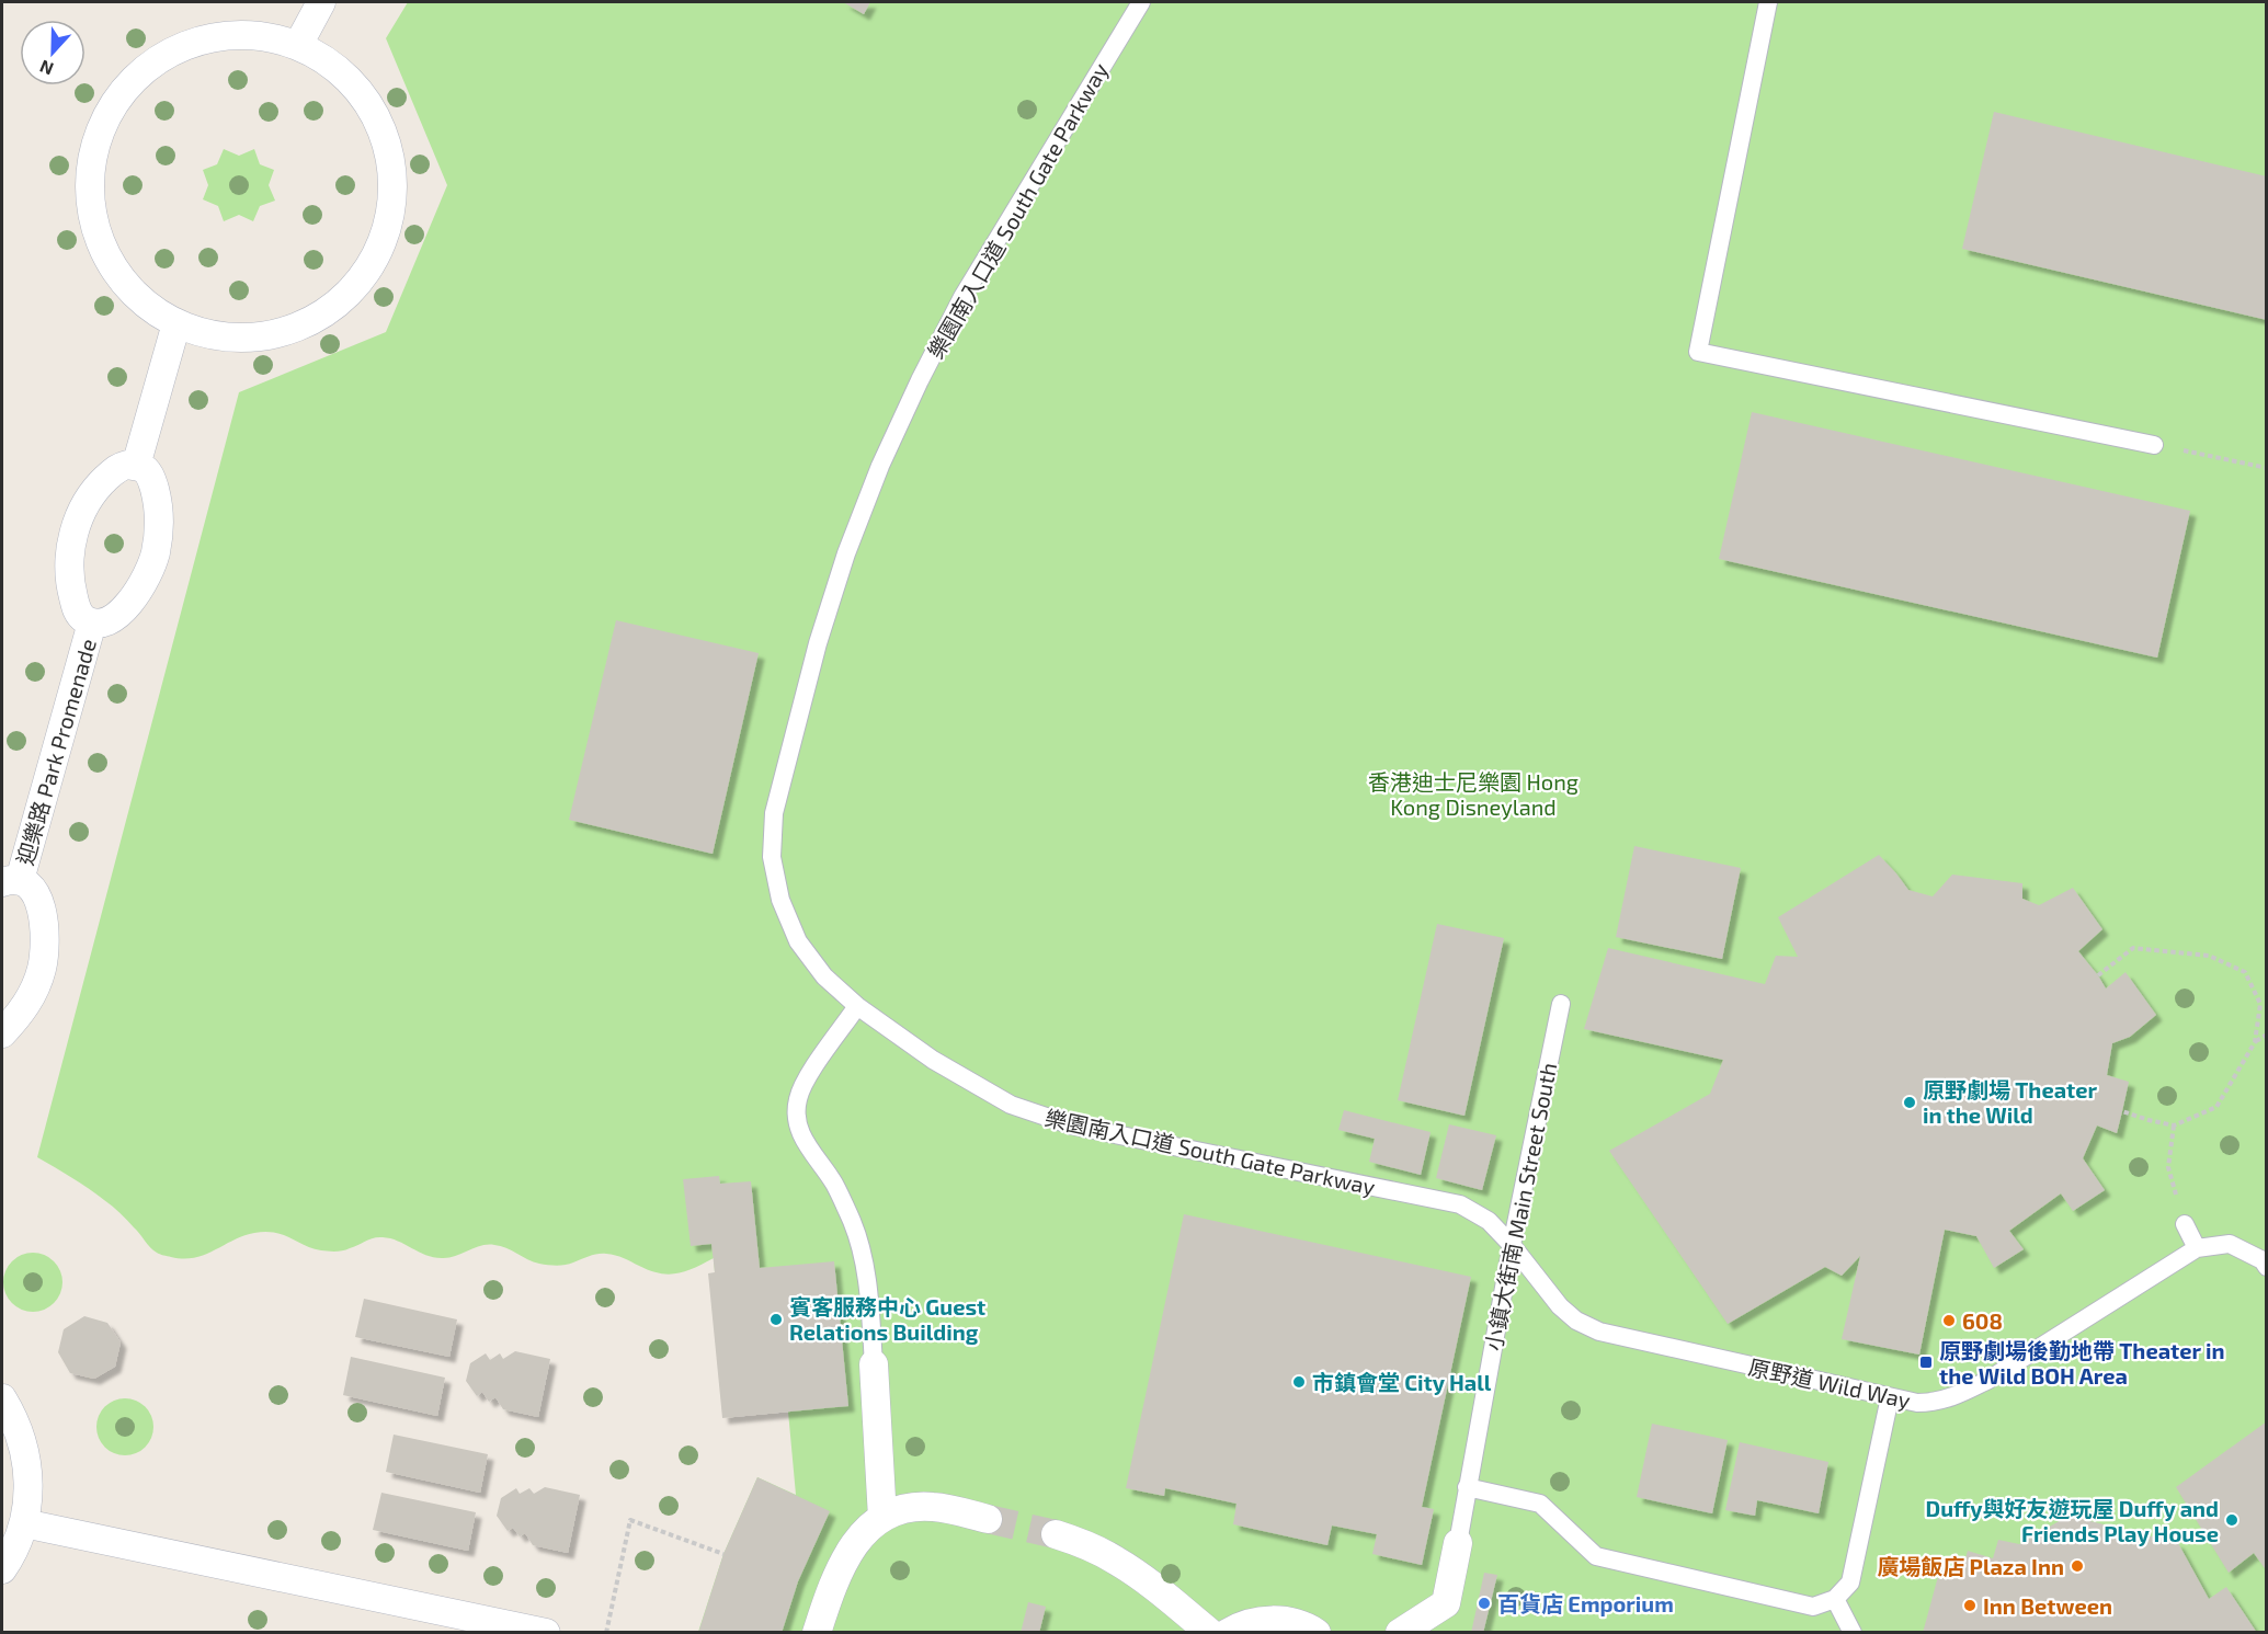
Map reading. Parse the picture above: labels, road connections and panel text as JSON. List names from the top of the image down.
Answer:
{
  "streets": {
    "street": ["迎樂路 Park Promenade"],
    "lane": ["樂園南入口道 South Gate Parkway", "小鎮大街南 Main Street South", "原野道 Wild Way"]
  },
  "crossings": [
    ["樂園南入口道 South Gate Parkway", "小鎮大街南 Main Street South"],
    ["樂園南入口道 South Gate Parkway", "原野道 Wild Way"],
    ["小鎮大街南 Main Street South", "原野道 Wild Way"]
  ],
  "parks": ["香港迪士尼樂園 Hong Kong Disneyland"],
  "places": {
    "other": [
      "原野劇場 Theater in the Wild",
      "賓客服務中心 Guest Relations Building",
      "608",
      "市鎮會堂 City Hall",
      "Duffy與好友遊玩屋 Duffy and Friends Play House",
      "廣場飯店 Plaza Inn",
      "百貨店 Emporium",
      "Inn Between"
    ],
    "transit": ["原野劇場後勤地帶 Theater in the Wild BOH Area"]
  },
  "north": "bottom"
}
